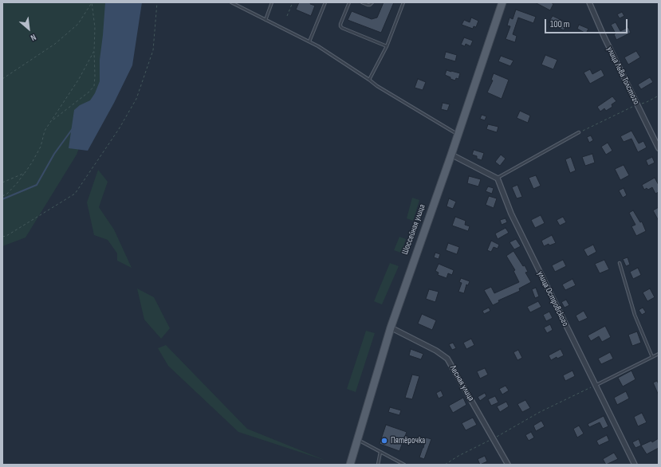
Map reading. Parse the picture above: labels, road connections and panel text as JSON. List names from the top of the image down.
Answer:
{
  "streets": {
    "main road": ["Шоссейная улица"],
    "street": ["улица Льва Толстого", "улица Островского", "Лесная улица"]
  },
  "crossings": [
    ["Шоссейная улица", "Лесная улица"]
  ],
  "places": ["Пятёрочка"],
  "scale_bar": "100 m",
  "north": "bottom right"
}
